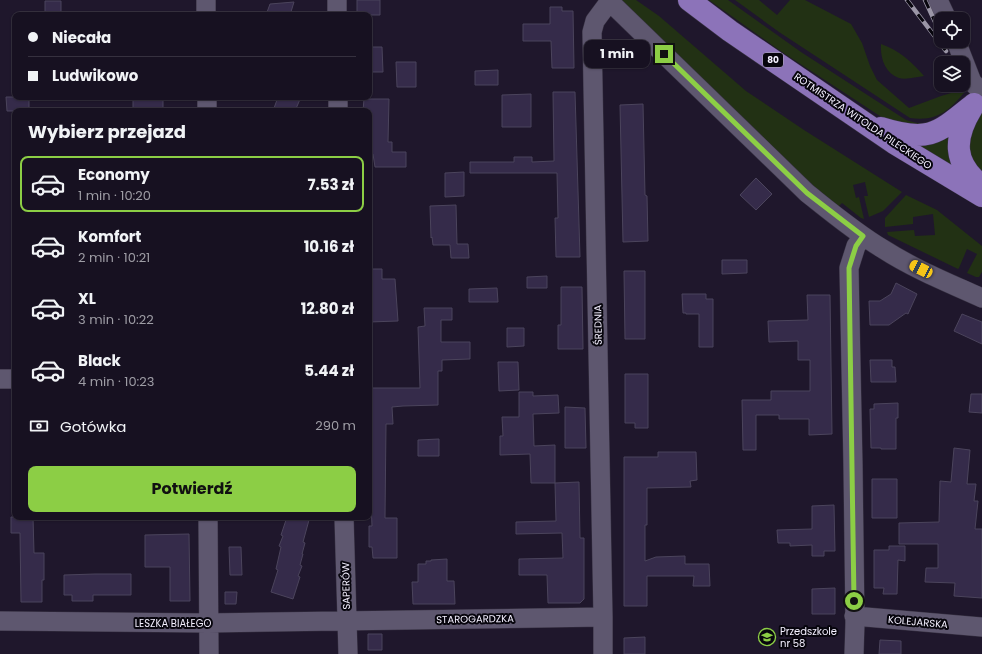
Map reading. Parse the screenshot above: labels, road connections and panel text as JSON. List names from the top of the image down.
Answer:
{
  "streets": {
    "main road": ["80", "ROTMISTRZA WITOLDA PILECKIEGO"],
    "street": [
      "ŚREDNIA",
      "SAPERÓW",
      "STAROGARDZKA",
      "KOLEJARSKA",
      "LESZKA BIAŁEGO"
    ]
  },
  "crossings": [
    ["ŚREDNIA", "STAROGARDZKA"],
    ["SAPERÓW", "STAROGARDZKA"],
    ["SAPERÓW", "LESZKA BIAŁEGO"],
    ["STAROGARDZKA", "LESZKA BIAŁEGO"]
  ],
  "places": {
    "school or university": ["Przedszkole nr 58"]
  },
  "page": {
    "banner": ["Niecała", "Ludwikowo"],
    "bubble": "1 min",
    "heading": "Wybierz przejazd",
    "list": [
      {
        "name": "Economy",
        "note": "1 min · 10:20",
        "value": "7.53 zł"
      },
      {
        "name": "Komfort",
        "note": "2 min · 10:21",
        "value": "10.16 zł"
      },
      {
        "name": "XL",
        "note": "3 min · 10:22",
        "value": "12.80 zł"
      },
      {
        "name": "Black",
        "note": "4 min · 10:23",
        "value": "5.44 zł"
      }
    ],
    "pay": ["Gotówka", "290 m"],
    "buttons": "Potwierdź"
  }
}
